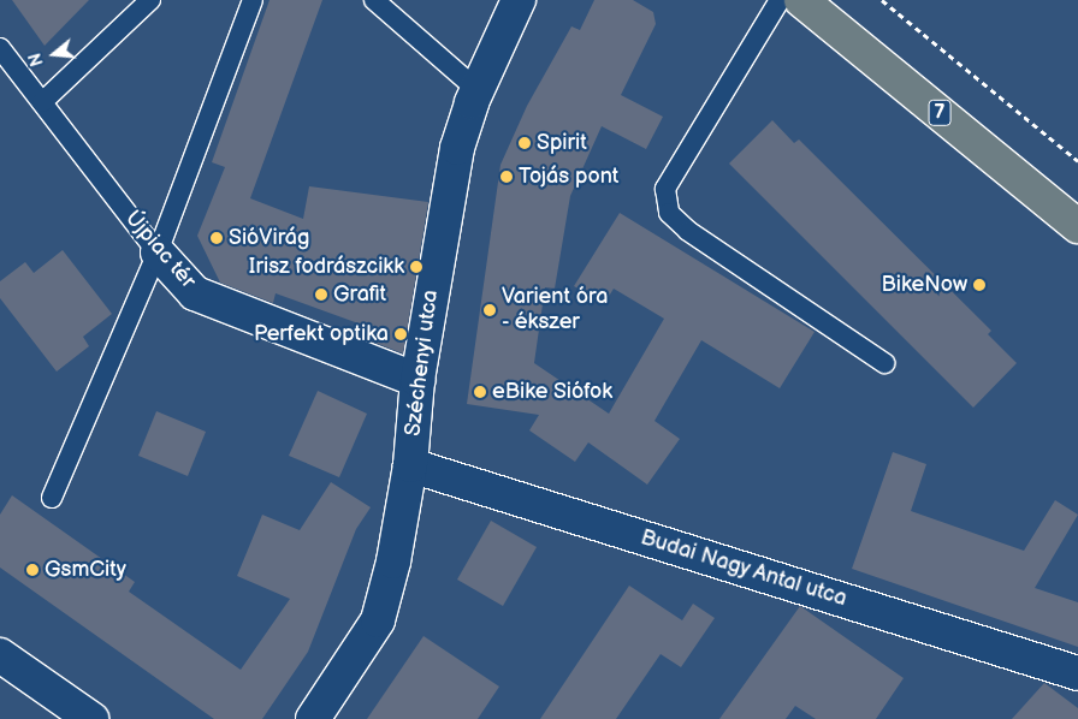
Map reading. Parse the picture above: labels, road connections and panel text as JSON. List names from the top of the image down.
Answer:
{
  "streets": {
    "main road": ["7"],
    "street": ["Újpiac tér", "Széchenyi utca", "Budai Nagy Antal utca"]
  },
  "crossings": [
    ["Újpiac tér", "Széchenyi utca"],
    ["Széchenyi utca", "Budai Nagy Antal utca"]
  ],
  "places": [
    "Spirit",
    "Tojás pont",
    "SióVirág",
    "Irisz fodrászcikk",
    "BikeNow",
    "Grafit",
    "Varient óra - ékszer",
    "Perfekt optika",
    "eBike Siófok",
    "GsmCity"
  ],
  "north": "left"
}
